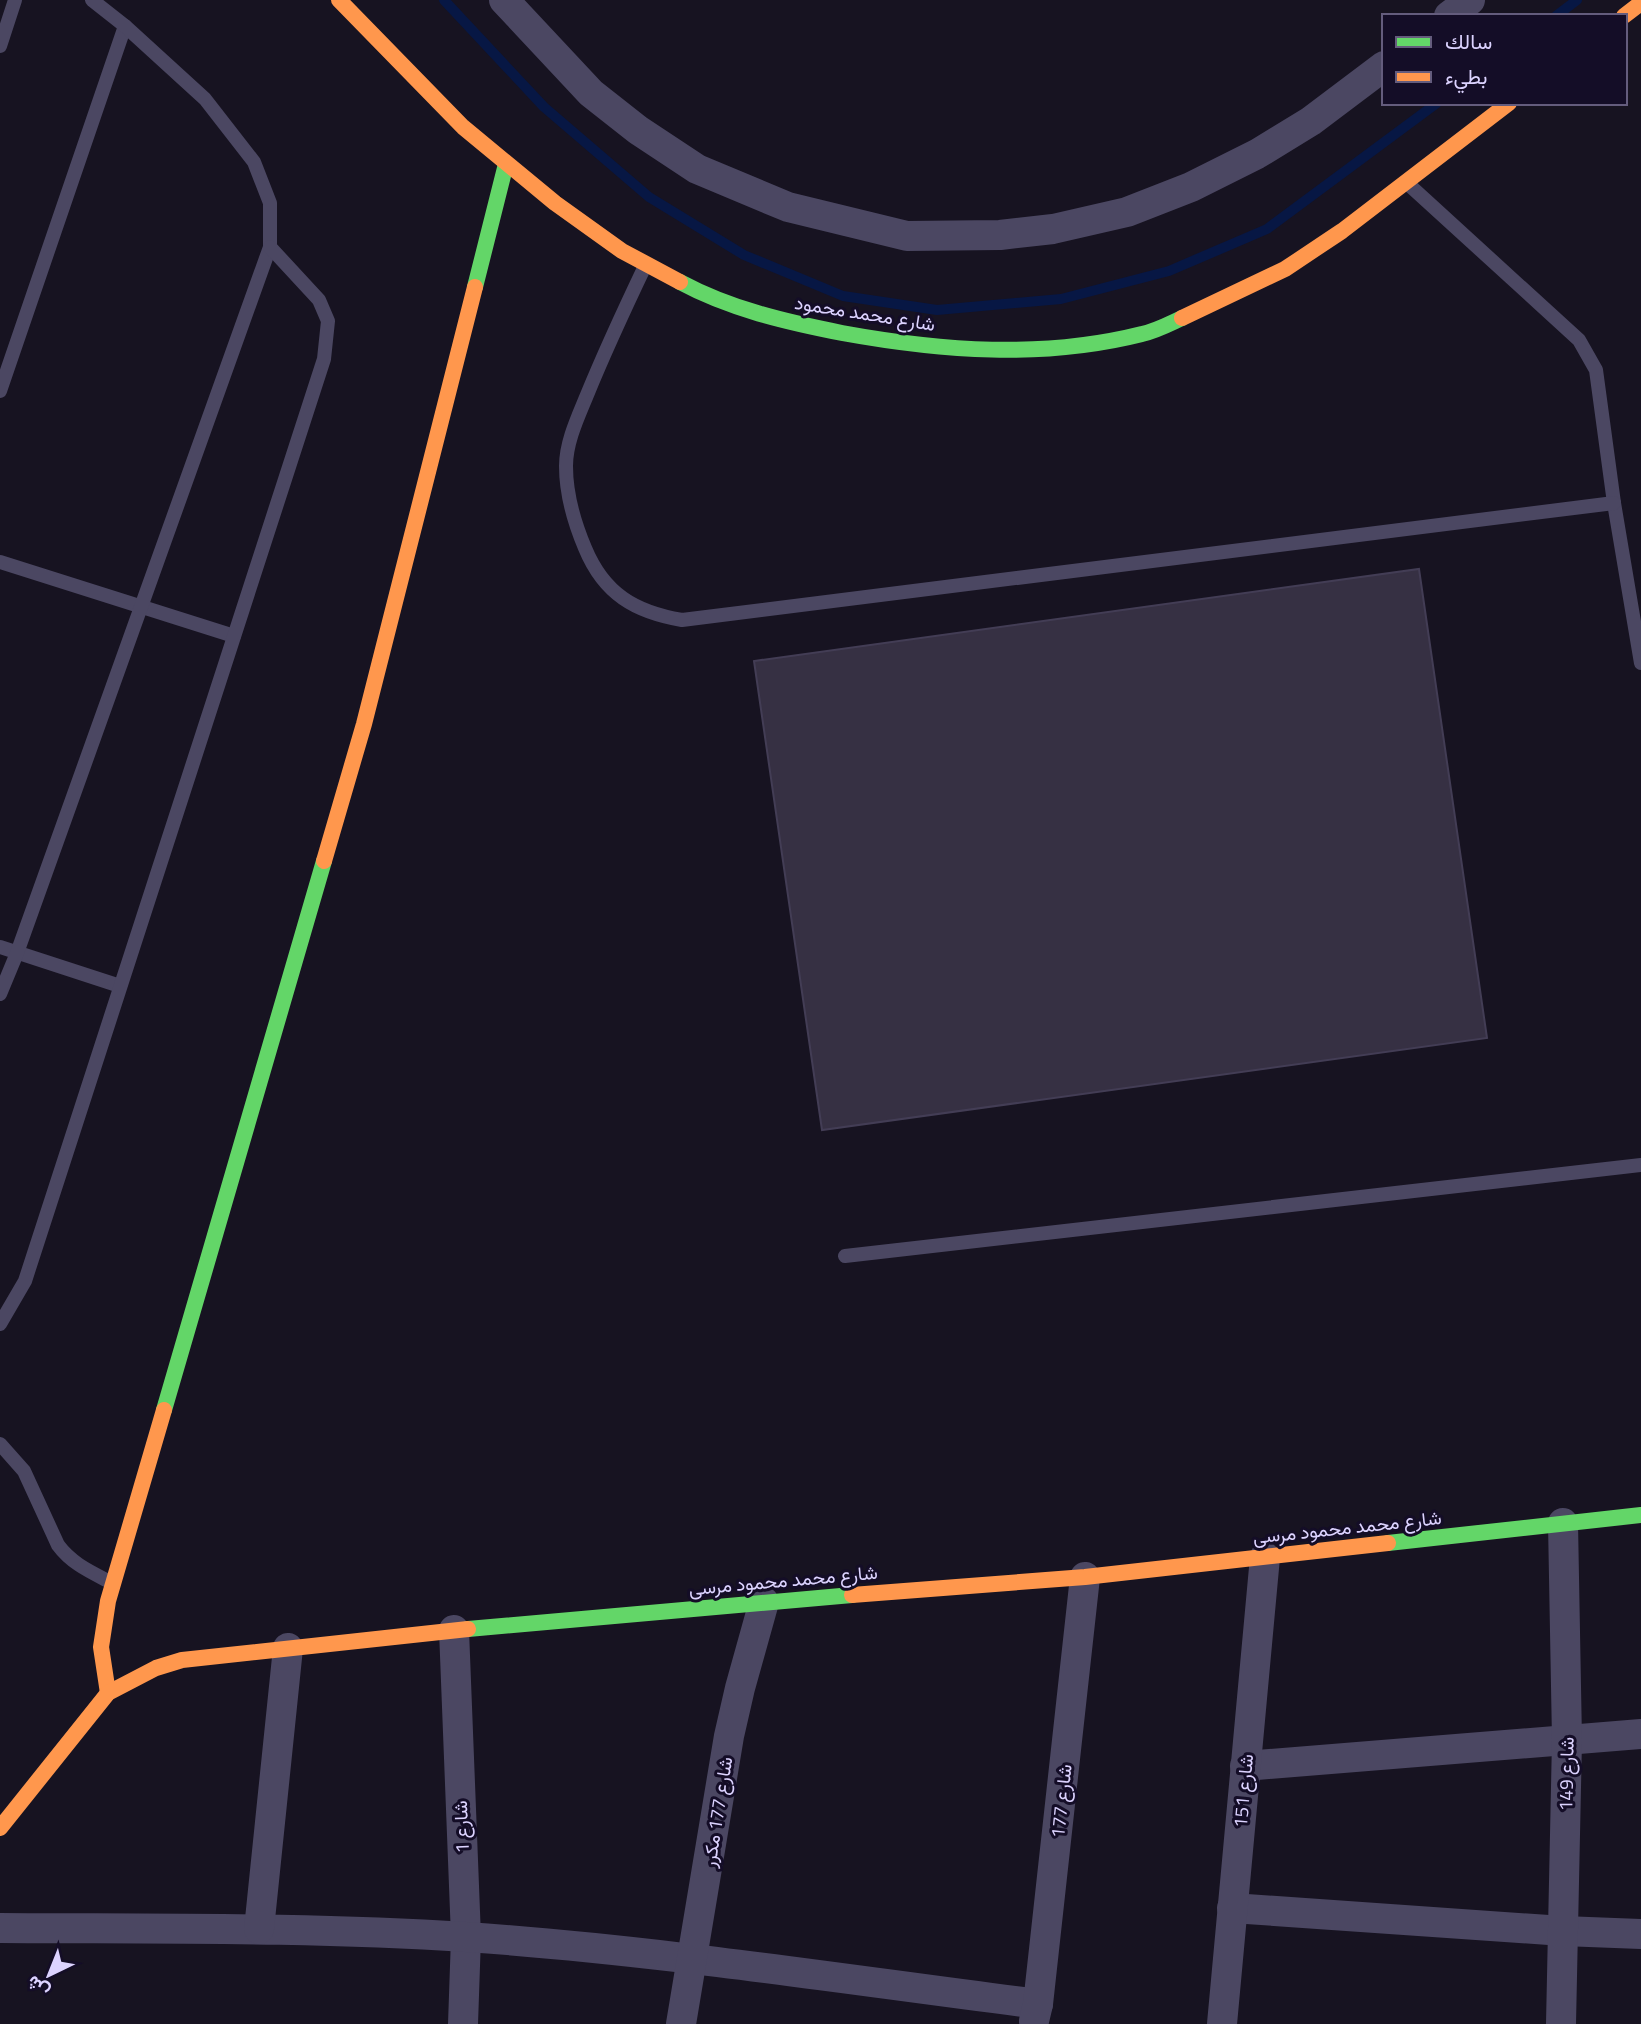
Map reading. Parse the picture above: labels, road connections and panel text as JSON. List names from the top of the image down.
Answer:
{
  "streets": {
    "street": [
      "شارع محمد محمود",
      "شارع محمد محمود مرسى",
      "شارع 149",
      "شارع 151",
      "شارع 177",
      "شارع 177 مكرر",
      "شارع 1"
    ]
  },
  "crossings": [
    ["شارع محمد محمود مرسى", "شارع 149"],
    ["شارع محمد محمود مرسى", "شارع 151"],
    ["شارع محمد محمود مرسى", "شارع 177"],
    ["شارع محمد محمود مرسى", "شارع 177 مكرر"],
    ["شارع محمد محمود مرسى", "شارع 1"]
  ],
  "legend": ["سالك", "بطيء"],
  "north": "bottom left"
}
